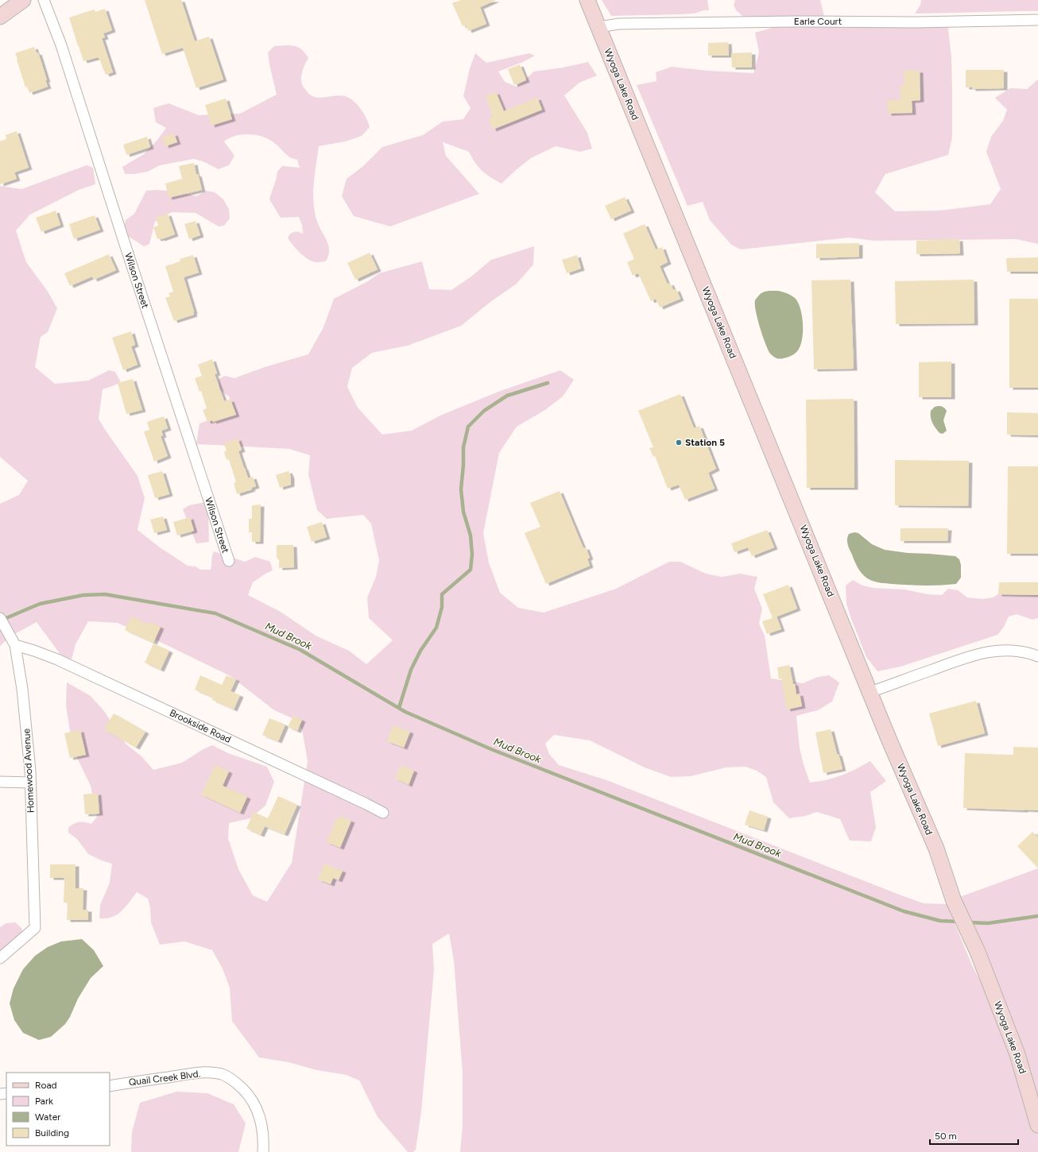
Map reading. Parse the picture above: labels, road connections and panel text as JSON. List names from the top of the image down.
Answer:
{
  "streets": {
    "street": [
      "Earle Court",
      "Wyoga Lake Road",
      "Wilson Street",
      "Brookside Road",
      "Homewood Avenue",
      "Quail Creek Blvd."
    ]
  },
  "crossings": [
    ["Earle Court", "Wyoga Lake Road"],
    ["Brookside Road", "Homewood Avenue"]
  ],
  "water": ["Mud Brook"],
  "places": ["Station 5"],
  "legend": [
    "Road",
    "Park",
    "Water",
    "Building"
  ],
  "scale_bar": "50 m"
}
